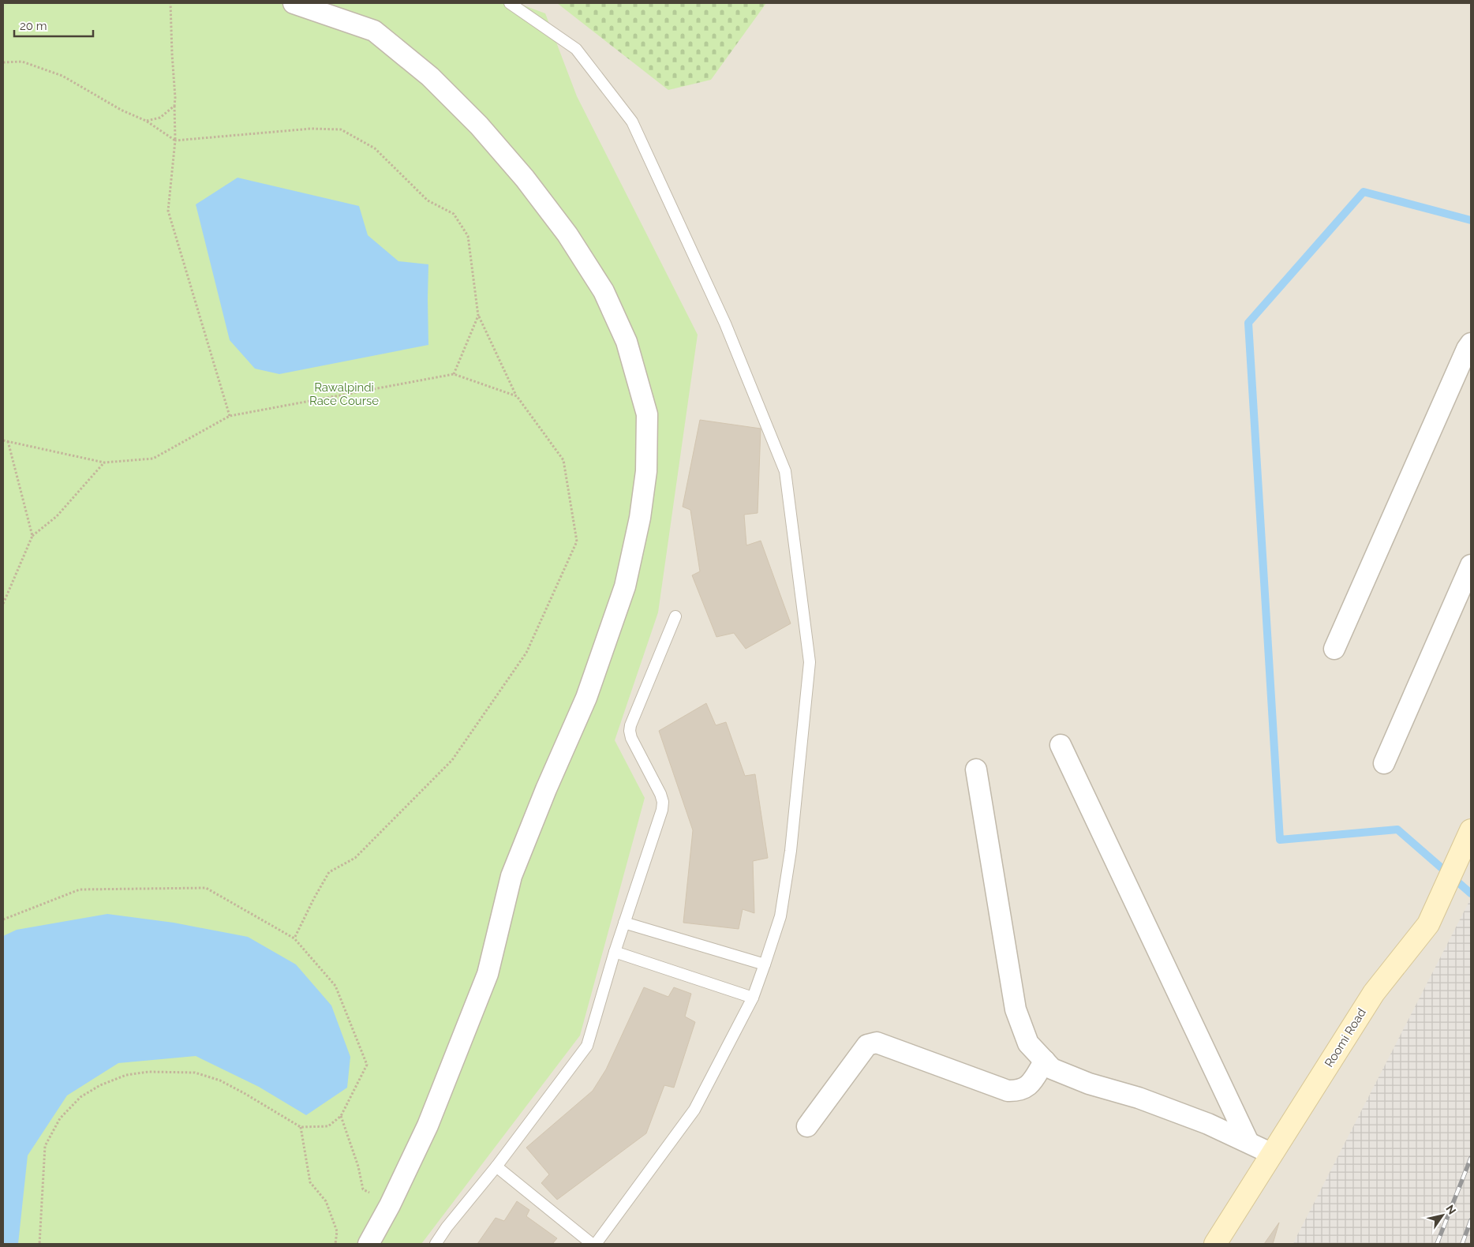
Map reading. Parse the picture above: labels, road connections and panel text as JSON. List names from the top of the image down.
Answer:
{
  "streets": {
    "street": ["Roomi Road"]
  },
  "parks": ["Rawalpindi Race Course"],
  "scale_bar": "20 m",
  "north": "top right"
}
